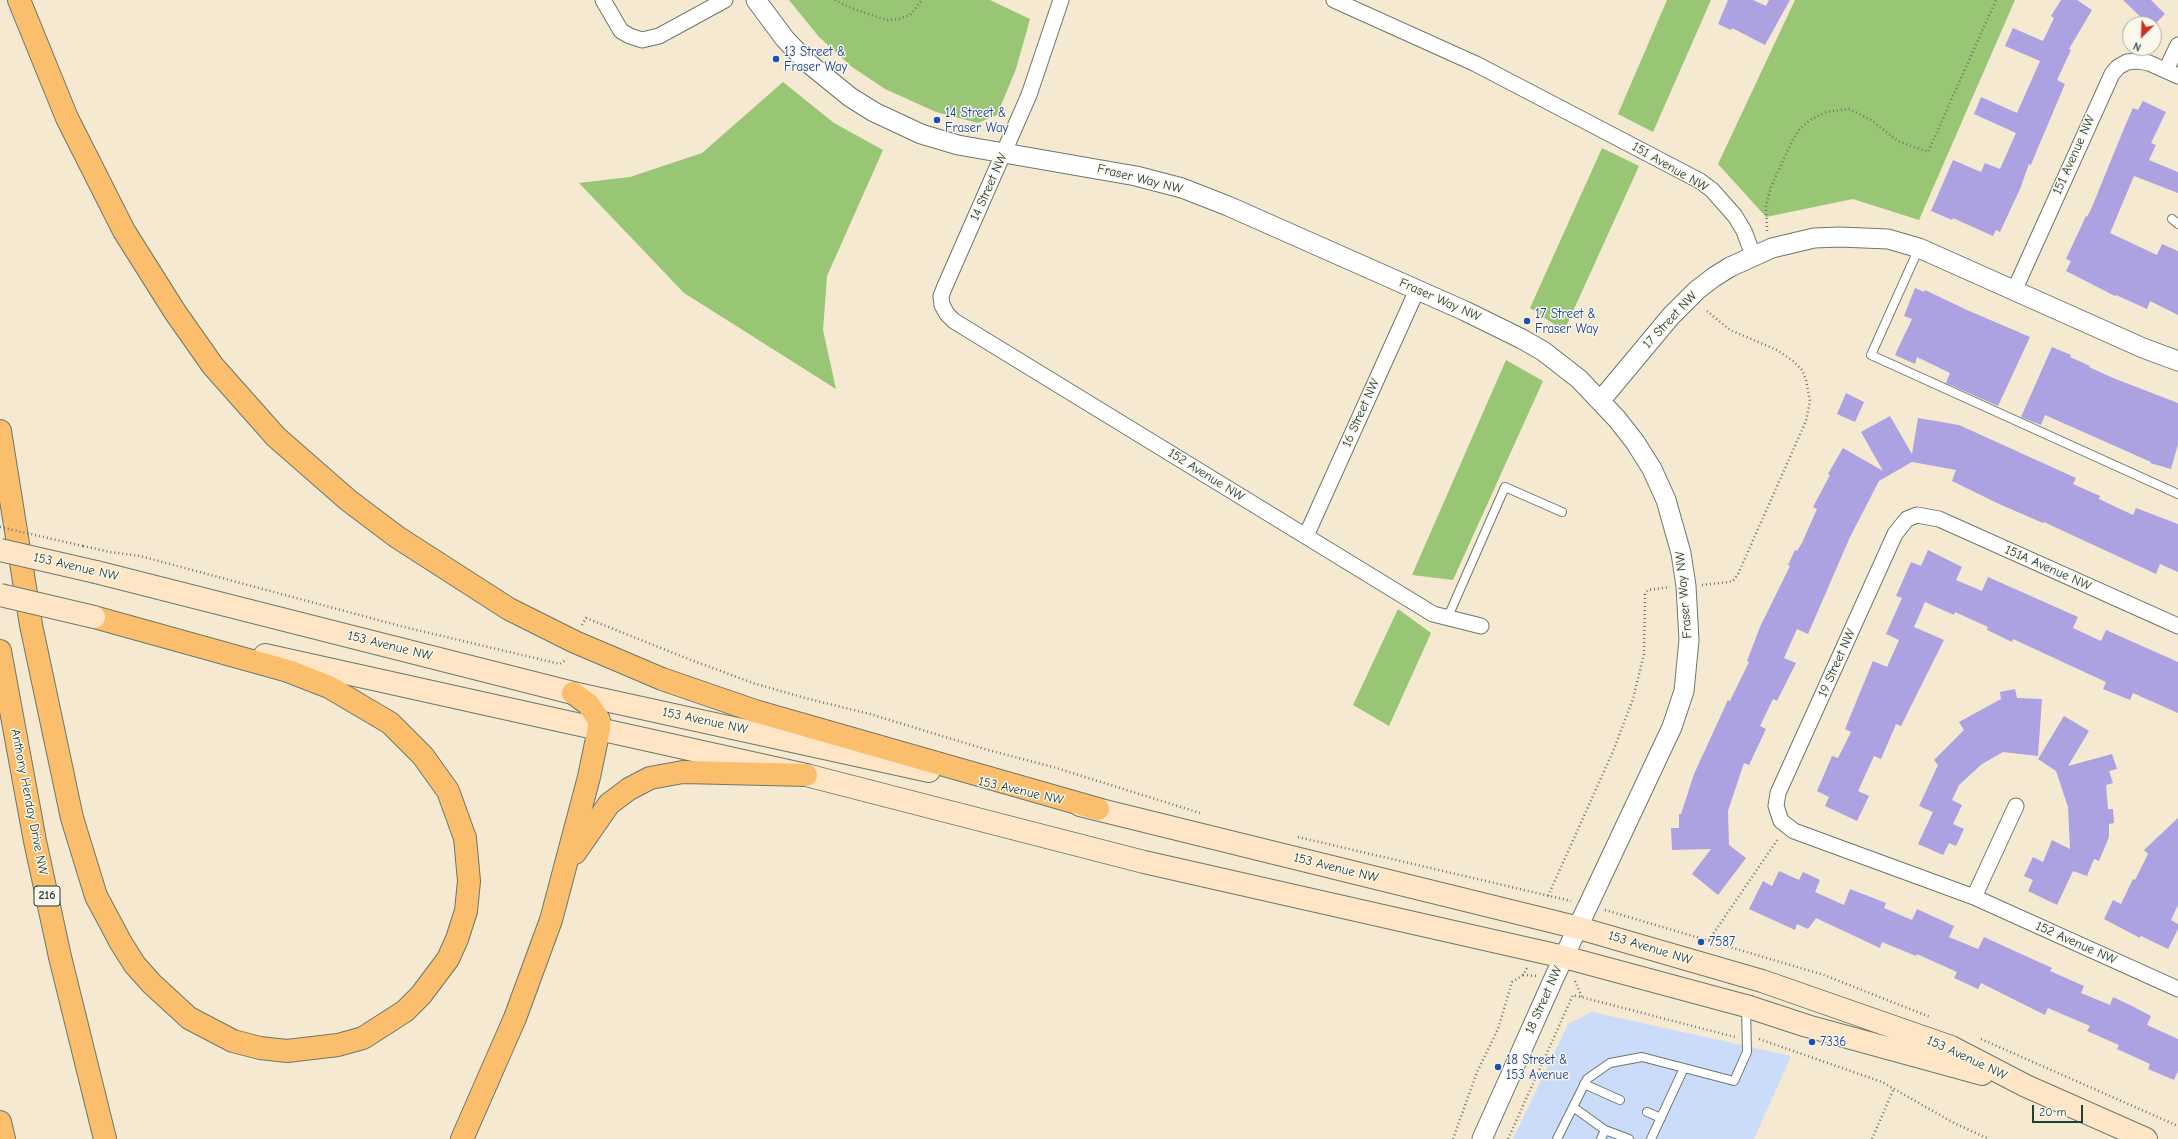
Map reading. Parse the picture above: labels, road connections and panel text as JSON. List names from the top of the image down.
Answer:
{
  "streets": {
    "highway": ["Anthony Henday Drive NW", "216"],
    "main road": ["153 Avenue NW"],
    "street": [
      "151 Avenue NW",
      "Fraser Way NW",
      "14 Street NW",
      "17 Street NW",
      "16 Street NW",
      "152 Avenue NW",
      "151A Avenue NW",
      "19 Street NW",
      "18 Street NW"
    ]
  },
  "crossings": [
    ["151 Avenue NW", "17 Street NW"],
    ["Fraser Way NW", "14 Street NW"],
    ["Fraser Way NW", "17 Street NW"],
    ["Fraser Way NW", "16 Street NW"],
    ["Fraser Way NW", "153 Avenue NW"],
    ["Fraser Way NW", "18 Street NW"],
    ["14 Street NW", "152 Avenue NW"],
    ["16 Street NW", "152 Avenue NW"],
    ["152 Avenue NW", "19 Street NW"],
    ["153 Avenue NW", "18 Street NW"],
    ["151A Avenue NW", "19 Street NW"]
  ],
  "places": [
    "13 Street & Fraser Way",
    "14 Street & Fraser Way",
    "17 Street & Fraser Way",
    "7587",
    "7336",
    "18 Street & 153 Avenue"
  ],
  "scale_bar": "20 m",
  "north": "bottom left"
}
